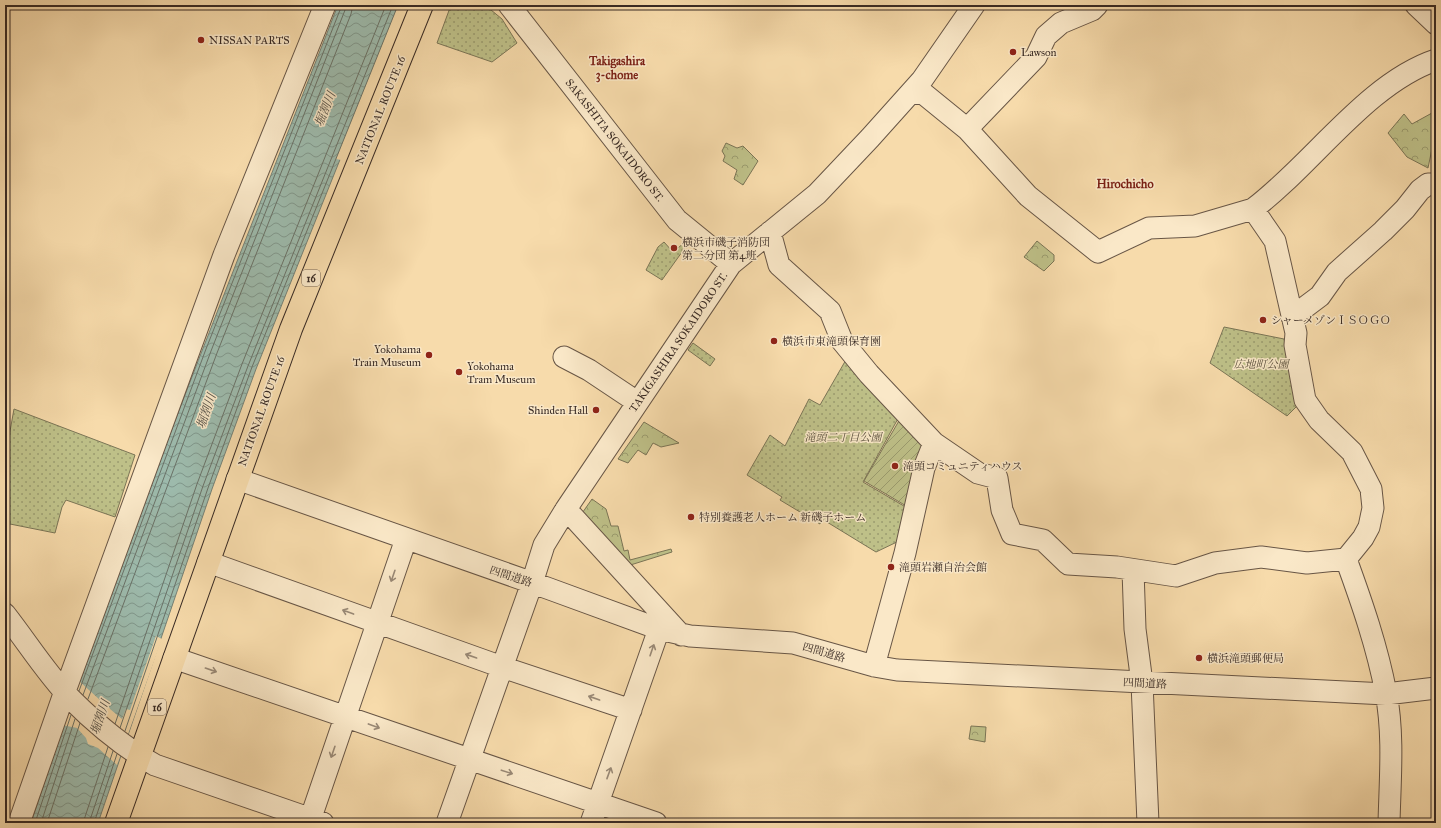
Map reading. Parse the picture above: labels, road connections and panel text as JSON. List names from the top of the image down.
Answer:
{
  "streets": {
    "highway": ["NATIONAL ROUTE 16", "16"],
    "street": ["SAKASHITA SOKAIDORO ST.", "TAKIGASHIRA SOKAIDORO ST.", "四間道路"]
  },
  "crossings": [
    ["NATIONAL ROUTE 16", "四間道路"],
    ["SAKASHITA SOKAIDORO ST.", "TAKIGASHIRA SOKAIDORO ST."],
    ["TAKIGASHIRA SOKAIDORO ST.", "四間道路"]
  ],
  "districts": ["Takigashira 3-chome", "Hirochicho"],
  "water": ["堀割川"],
  "parks": ["広地町公園", "滝頭二丁目公園"],
  "places": [
    "NISSAN PARTS",
    "Lawson",
    "横浜市磯子消防団 第二分団 第4班",
    "シャーメゾンＩＳＯＧＯ",
    "横浜市東滝頭保育園",
    "Yokohama Train Museum",
    "Yokohama Tram Museum",
    "Shinden Hall",
    "滝頭コミュニティハウス",
    "特別養護老人ホーム 新磯子ホーム",
    "滝頭岩瀬自治会館",
    "横浜滝頭郵便局"
  ]
}
